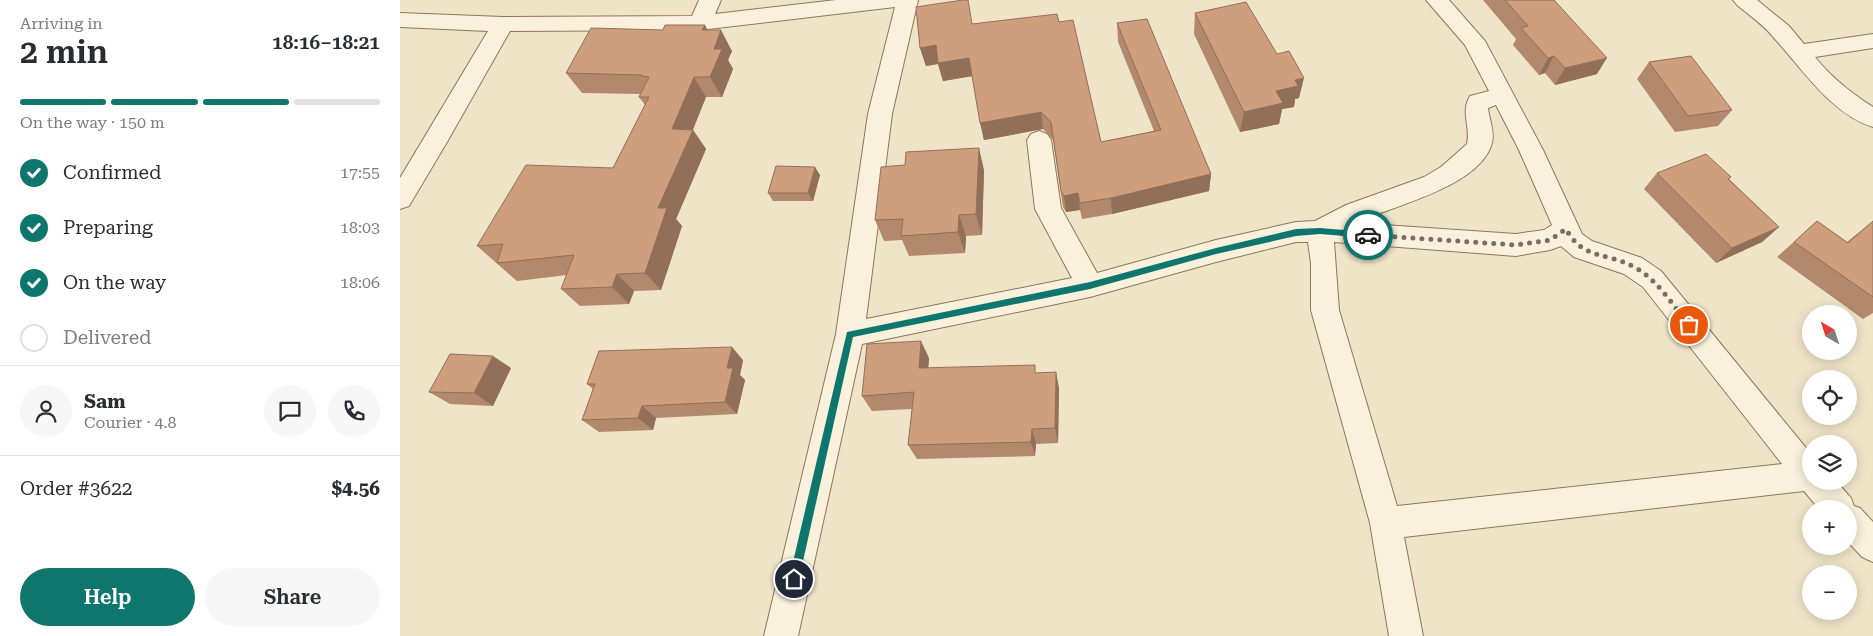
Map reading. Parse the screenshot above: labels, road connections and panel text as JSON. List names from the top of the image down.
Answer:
{
  "north": "top left",
  "page": {
    "heading": ["2 min", "Arriving in", "18:16–18:21"],
    "panel": [
      "Sam",
      "Courier · 4.8",
      "Order #3622",
      "$4.56"
    ],
    "bar": "On the way · 150 m",
    "list": [
      ["Confirmed", "17:55"],
      ["Preparing", "18:03"],
      ["On the way", "18:06"],
      "Delivered"
    ],
    "map_buttons": ["+", "−"],
    "buttons": ["Help", "Share"]
  }
}
